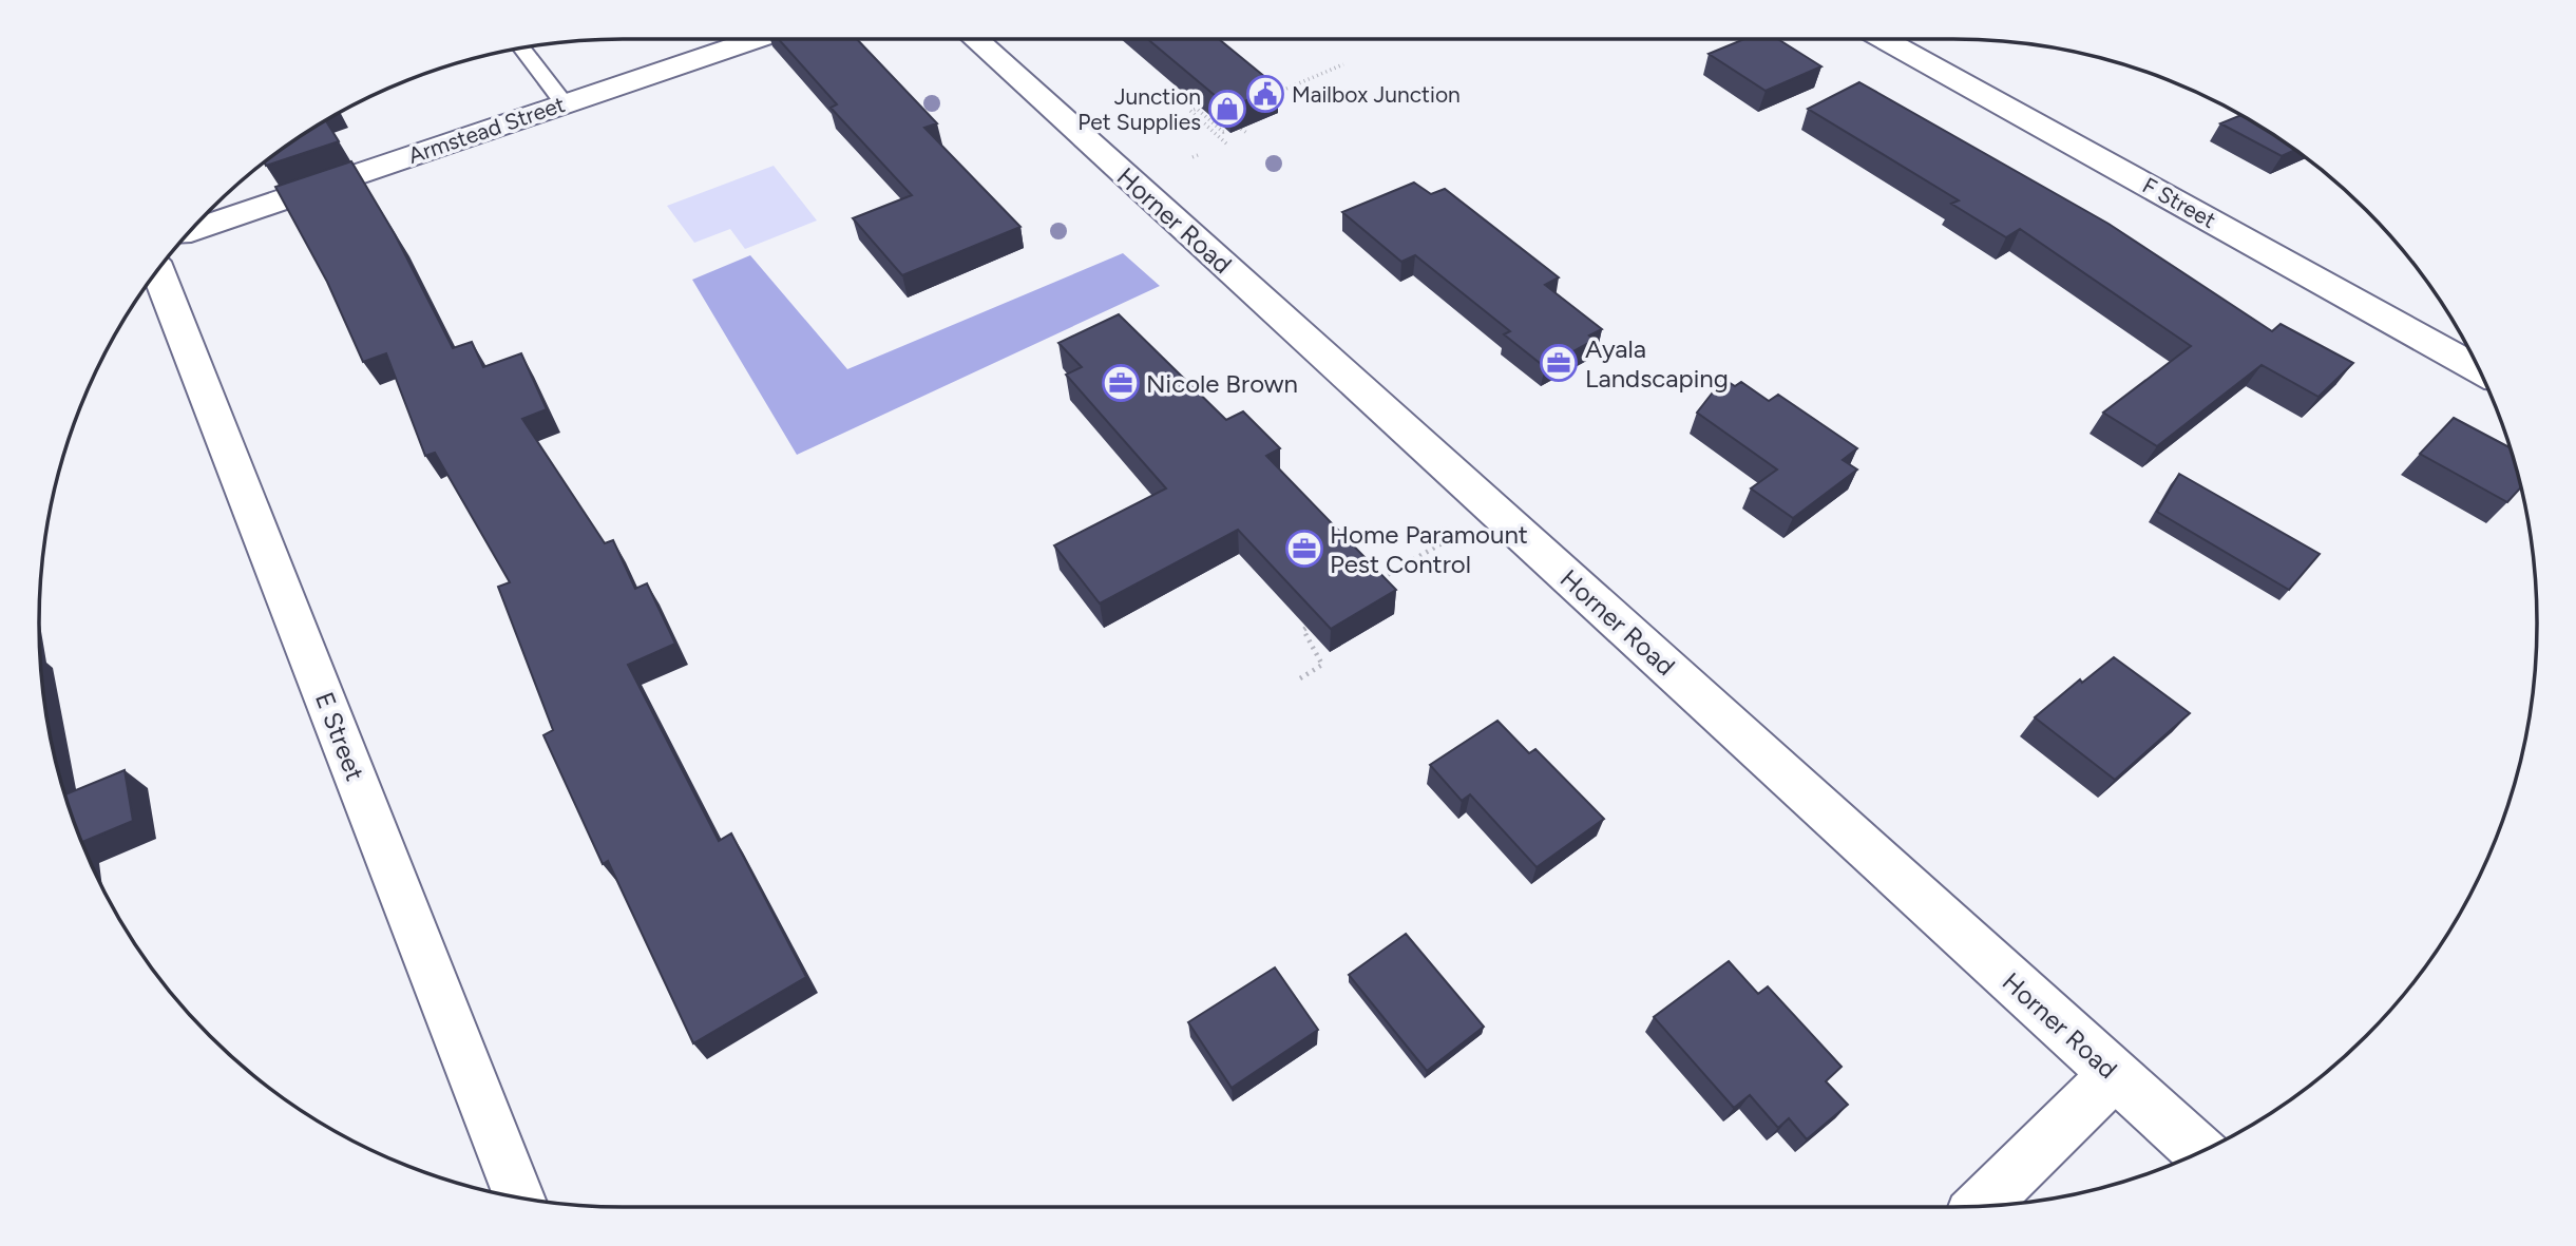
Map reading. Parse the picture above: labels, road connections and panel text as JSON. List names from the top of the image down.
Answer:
{
  "streets": {
    "street": [
      "Armstead Street",
      "F Street",
      "Horner Road",
      "E Street"
    ]
  },
  "places": {
    "public building": ["Mailbox Junction"],
    "shop": ["Junction Pet Supplies"],
    "office": ["Ayala Landscaping", "Nicole Brown", "Home Paramount Pest Control"]
  }
}
